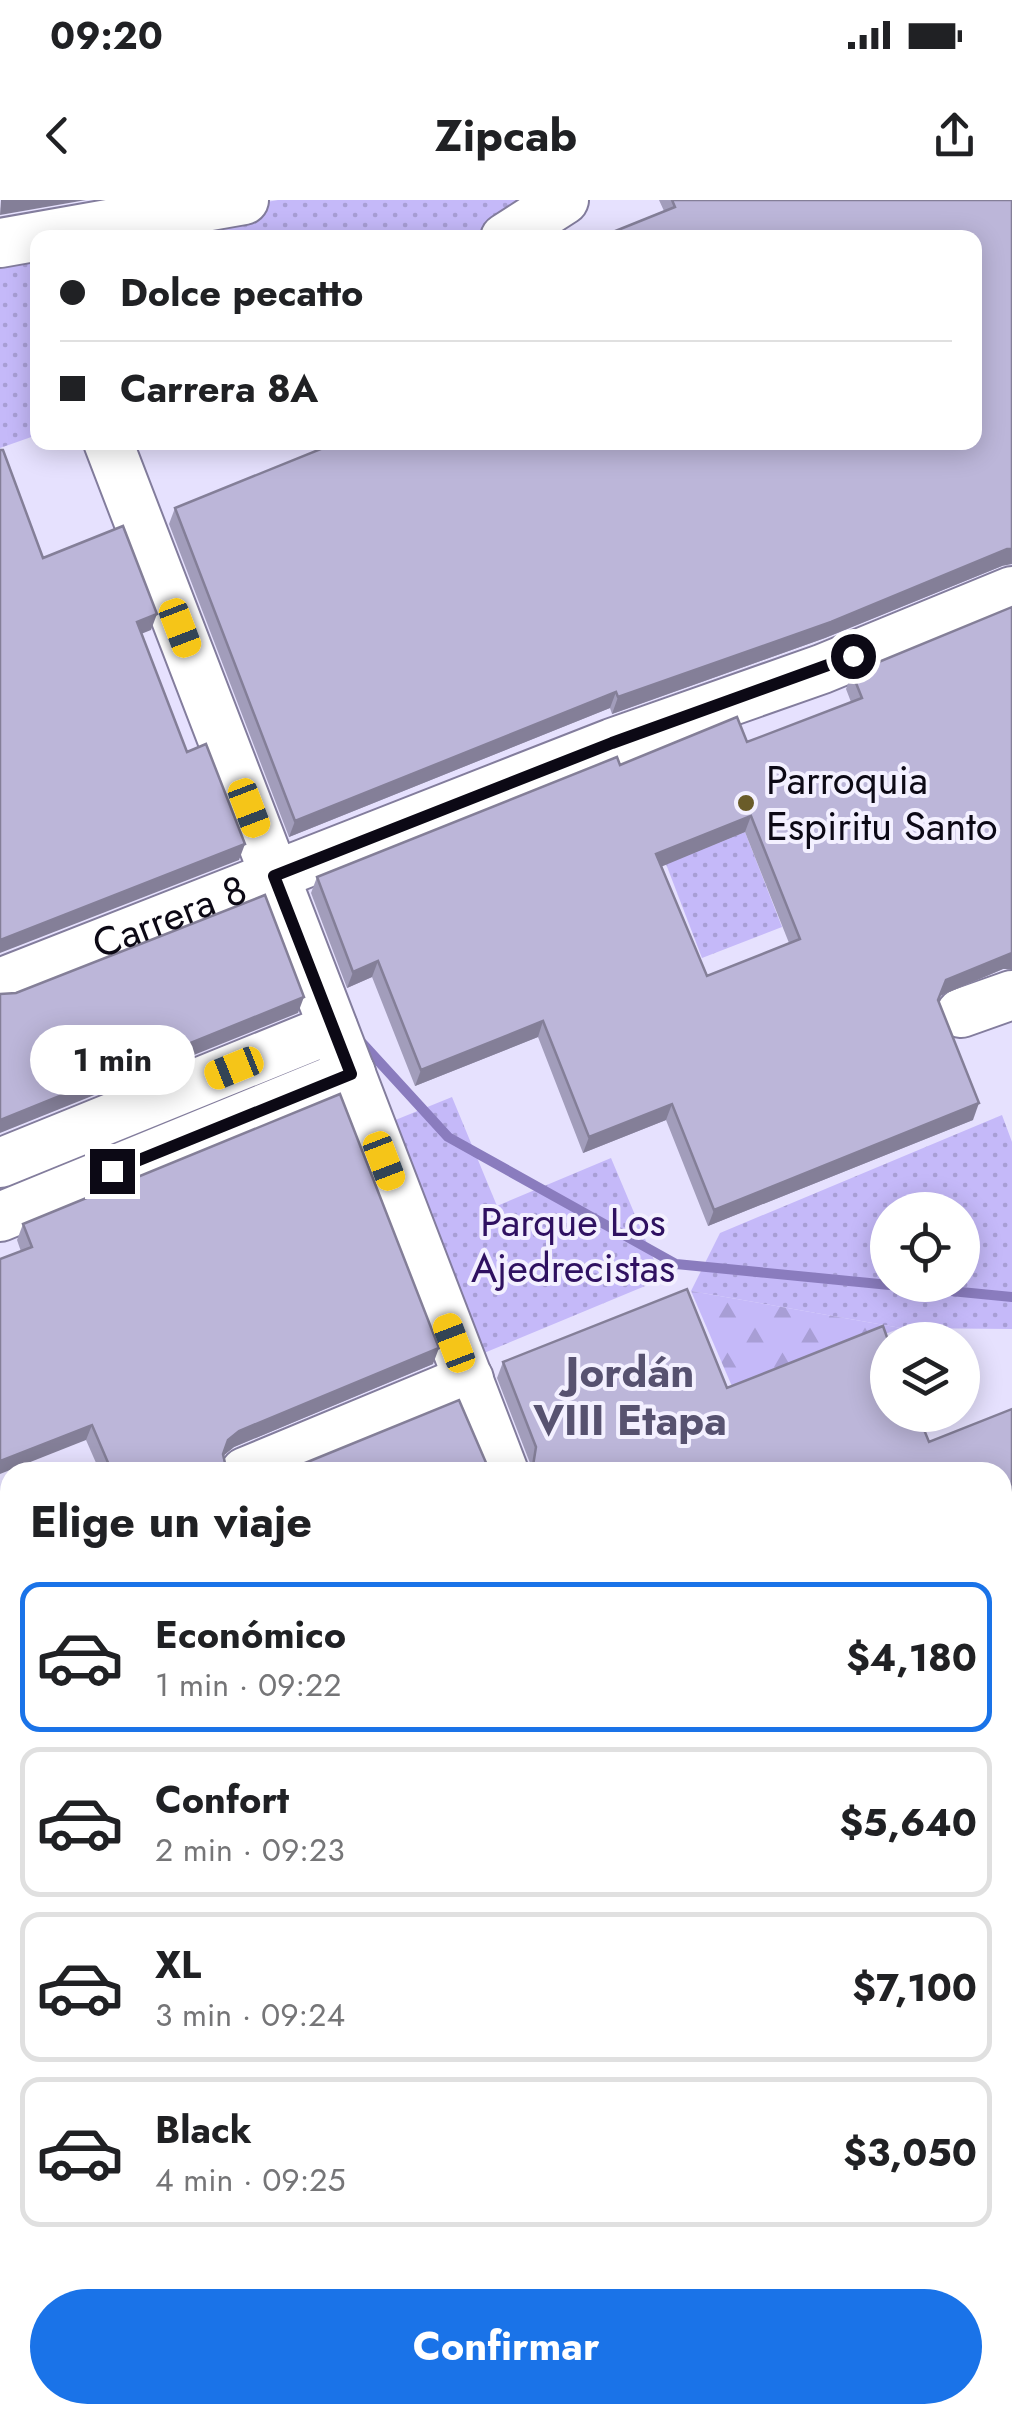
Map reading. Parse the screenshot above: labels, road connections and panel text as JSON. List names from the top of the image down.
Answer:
{
  "streets": {
    "street": ["Carrera 8"]
  },
  "districts": ["Jordán VIII Etapa"],
  "parks": ["Parque Los Ajedrecistas"],
  "places": ["Parroquia Espiritu Santo"],
  "page": {
    "status": "09:20",
    "header": "Zipcab",
    "banner": ["Dolce pecatto", "Carrera 8A"],
    "bubble": "1 min",
    "heading": "Elige un viaje",
    "list": [
      {
        "name": "Económico",
        "note": "1 min · 09:22",
        "value": "$4,180"
      },
      {
        "name": "Confort",
        "note": "2 min · 09:23",
        "value": "$5,640"
      },
      {
        "name": "XL",
        "note": "3 min · 09:24",
        "value": "$7,100"
      },
      {
        "name": "Black",
        "note": "4 min · 09:25",
        "value": "$3,050"
      }
    ],
    "buttons": "Confirmar"
  }
}
